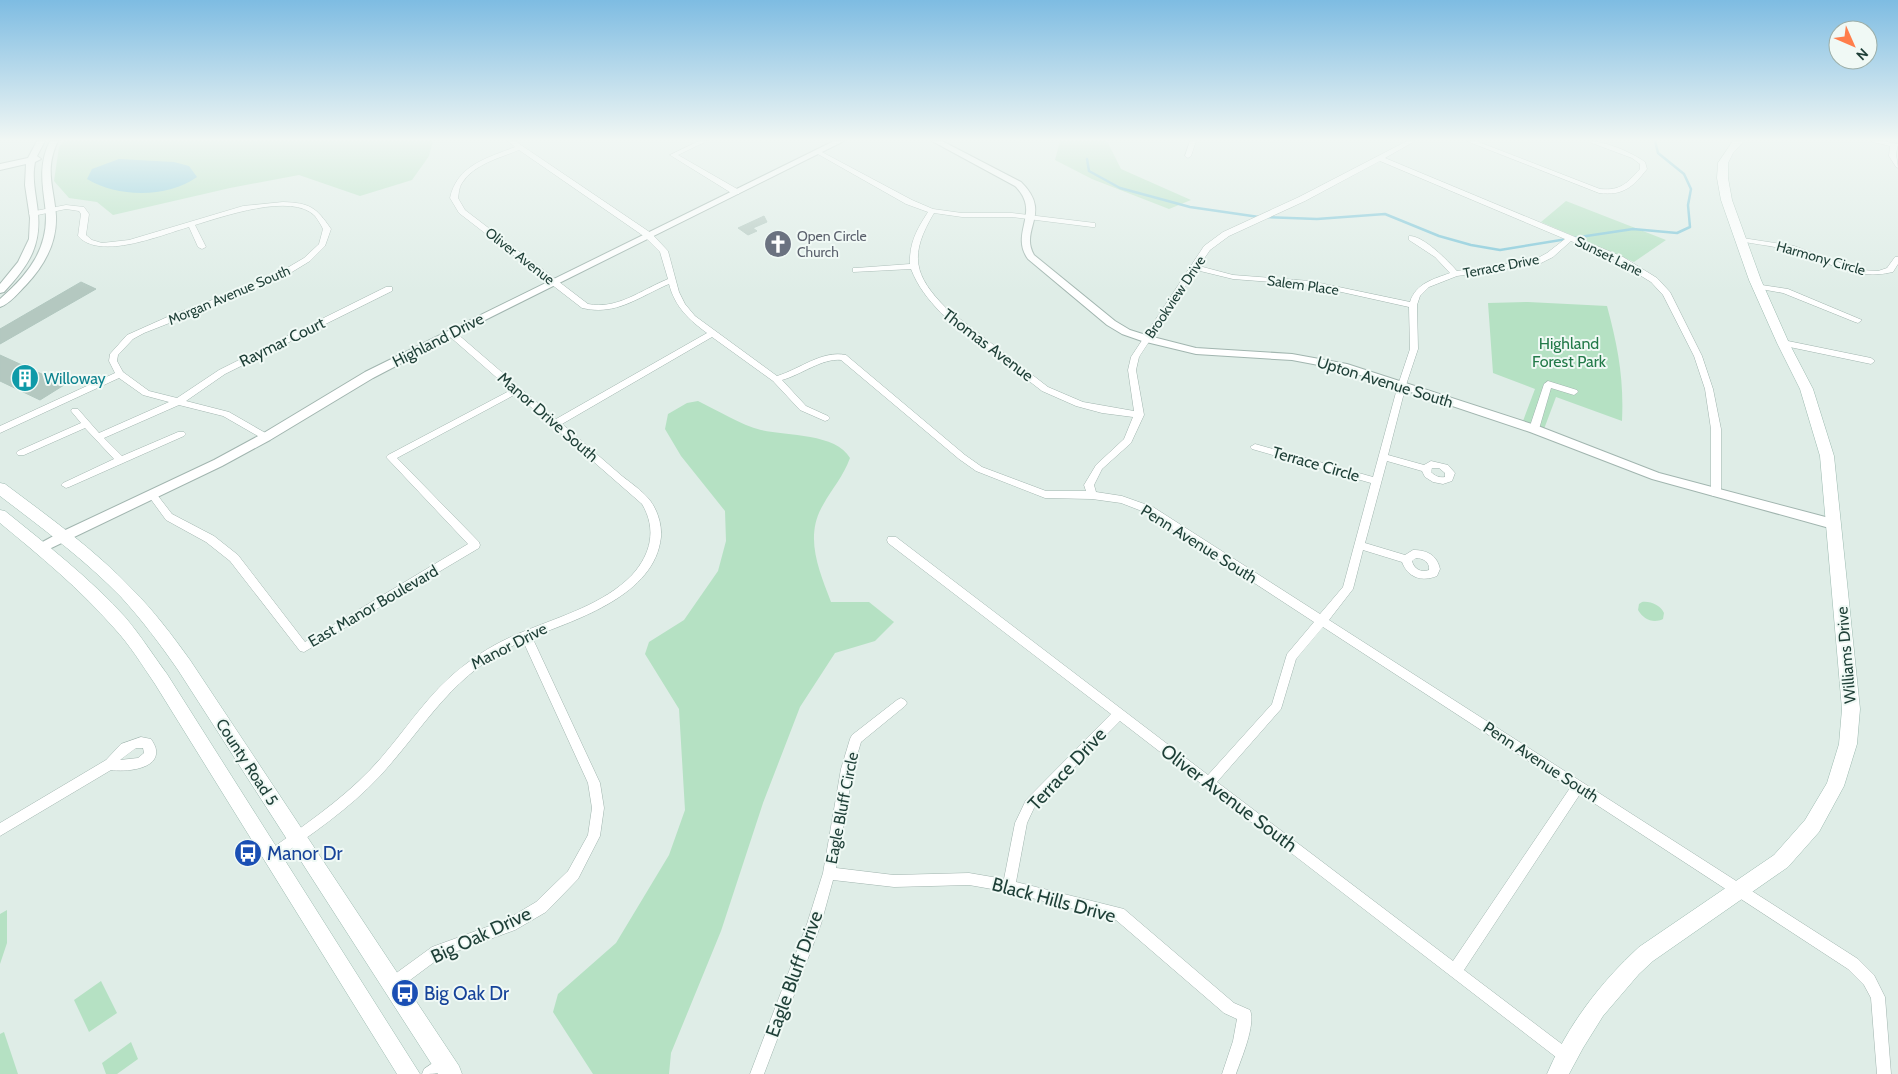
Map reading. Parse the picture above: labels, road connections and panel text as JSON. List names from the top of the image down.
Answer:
{
  "streets": {
    "main road": ["Williams Drive", "County Road 5"],
    "street": [
      "Oliver Avenue",
      "Sunset Lane",
      "Harmony Circle",
      "Terrace Drive",
      "Salem Place",
      "Morgan Avenue South",
      "Brookview Drive",
      "Highland Drive",
      "Raymar Court",
      "Thomas Avenue",
      "Upton Avenue South",
      "Manor Drive South",
      "Terrace Circle",
      "Penn Avenue South",
      "East Manor Boulevard",
      "Manor Drive",
      "Oliver Avenue South",
      "Eagle Bluff Circle",
      "Black Hills Drive",
      "Big Oak Drive",
      "Eagle Bluff Drive"
    ]
  },
  "crossings": [
    ["Oliver Avenue", "Highland Drive"],
    ["Sunset Lane", "Terrace Drive"],
    ["Sunset Lane", "Upton Avenue South"],
    ["Harmony Circle", "Williams Drive"],
    ["Terrace Drive", "Salem Place"],
    ["Terrace Drive", "Oliver Avenue South"],
    ["Terrace Drive", "Black Hills Drive"],
    ["Salem Place", "Brookview Drive"],
    ["Brookview Drive", "Thomas Avenue"],
    ["Brookview Drive", "Upton Avenue South"],
    ["Highland Drive", "Manor Drive South"],
    ["Highland Drive", "East Manor Boulevard"],
    ["Highland Drive", "County Road 5"],
    ["Upton Avenue South", "Williams Drive"],
    ["Manor Drive South", "East Manor Boulevard"],
    ["Manor Drive South", "Manor Drive"],
    ["Penn Avenue South", "Williams Drive"],
    ["Manor Drive", "County Road 5"],
    ["Manor Drive", "Big Oak Drive"],
    ["Williams Drive", "Oliver Avenue South"],
    ["County Road 5", "Big Oak Drive"],
    ["Eagle Bluff Circle", "Black Hills Drive"],
    ["Eagle Bluff Circle", "Eagle Bluff Drive"],
    ["Black Hills Drive", "Eagle Bluff Drive"]
  ],
  "parks": ["Highland Forest Park"],
  "places": {
    "church": ["Open Circle Church"],
    "building": ["Willoway"],
    "bus stop": ["Manor Dr", "Big Oak Dr"]
  },
  "north": "bottom right"
}
